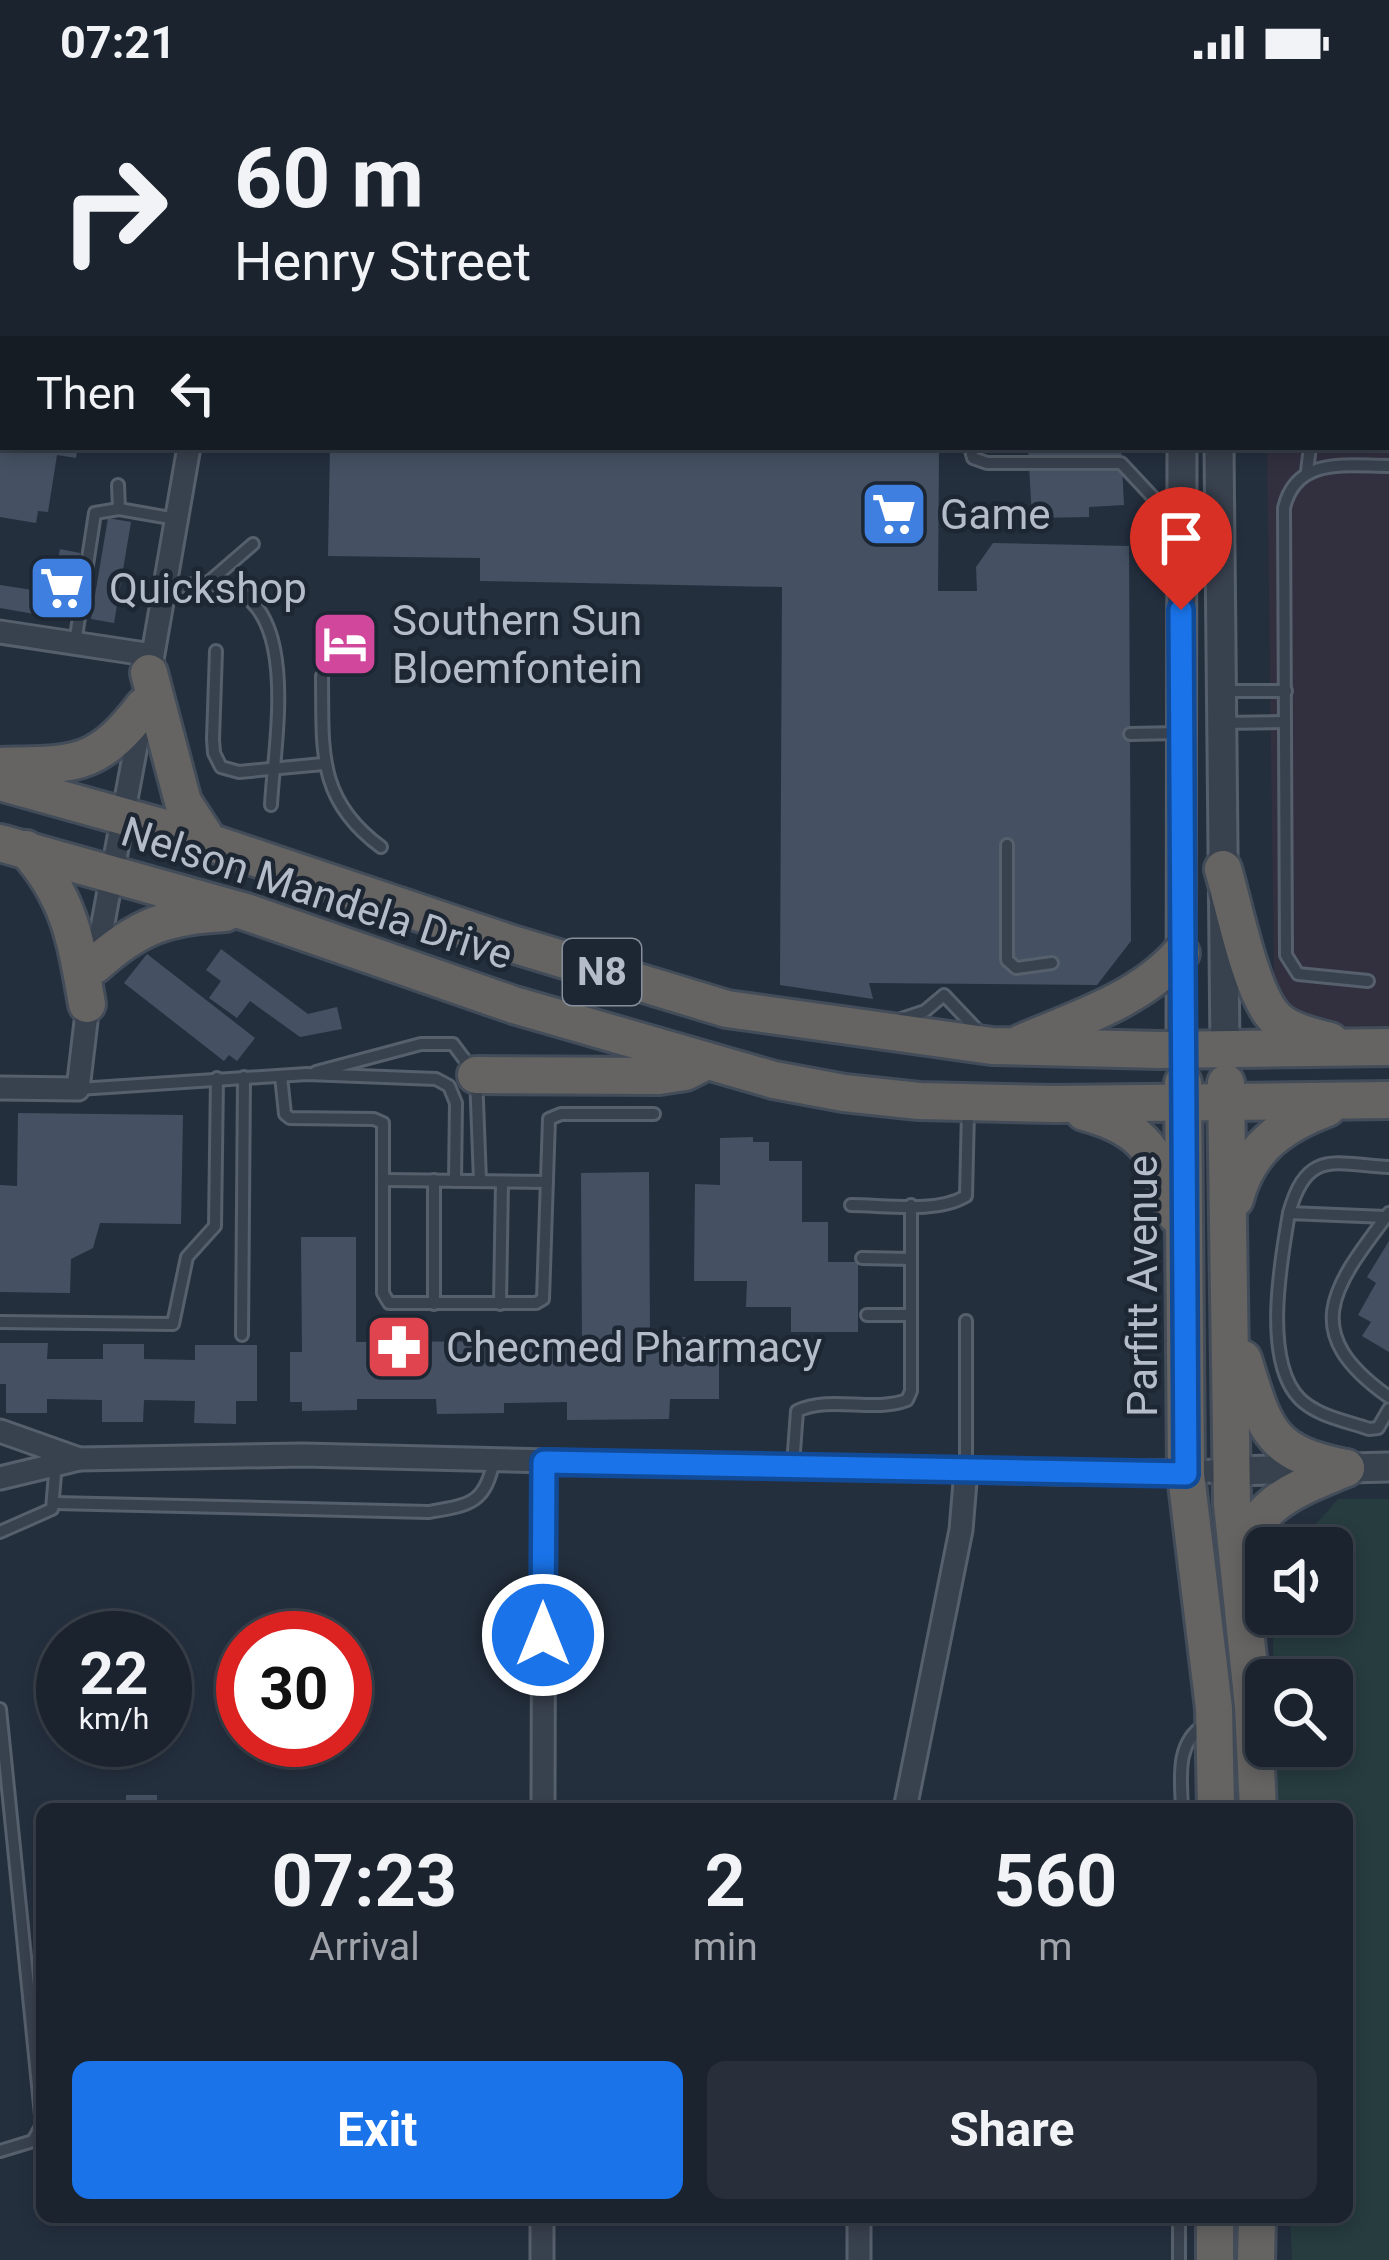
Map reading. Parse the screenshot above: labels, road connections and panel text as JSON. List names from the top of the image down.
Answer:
{
  "streets": {
    "highway": ["Nelson Mandela Drive", "N8", "Parfitt Avenue"]
  },
  "crossings": [
    ["Nelson Mandela Drive", "N8"],
    ["Nelson Mandela Drive", "Parfitt Avenue"],
    ["N8", "Parfitt Avenue"]
  ],
  "places": {
    "supermarket": ["Game", "Quickshop"],
    "hotel": ["Southern Sun Bloemfontein"],
    "pharmacy": ["Checmed Pharmacy"]
  },
  "page": {
    "status": "07:21",
    "turn": ["60 m", "Henry Street"],
    "then": "Then",
    "speed": "22 km/h",
    "limit": "30",
    "eta": [
      "07:23",
      "Arrival",
      "2",
      "min",
      "560",
      "m"
    ],
    "buttons": ["Exit", "Share"]
  }
}
